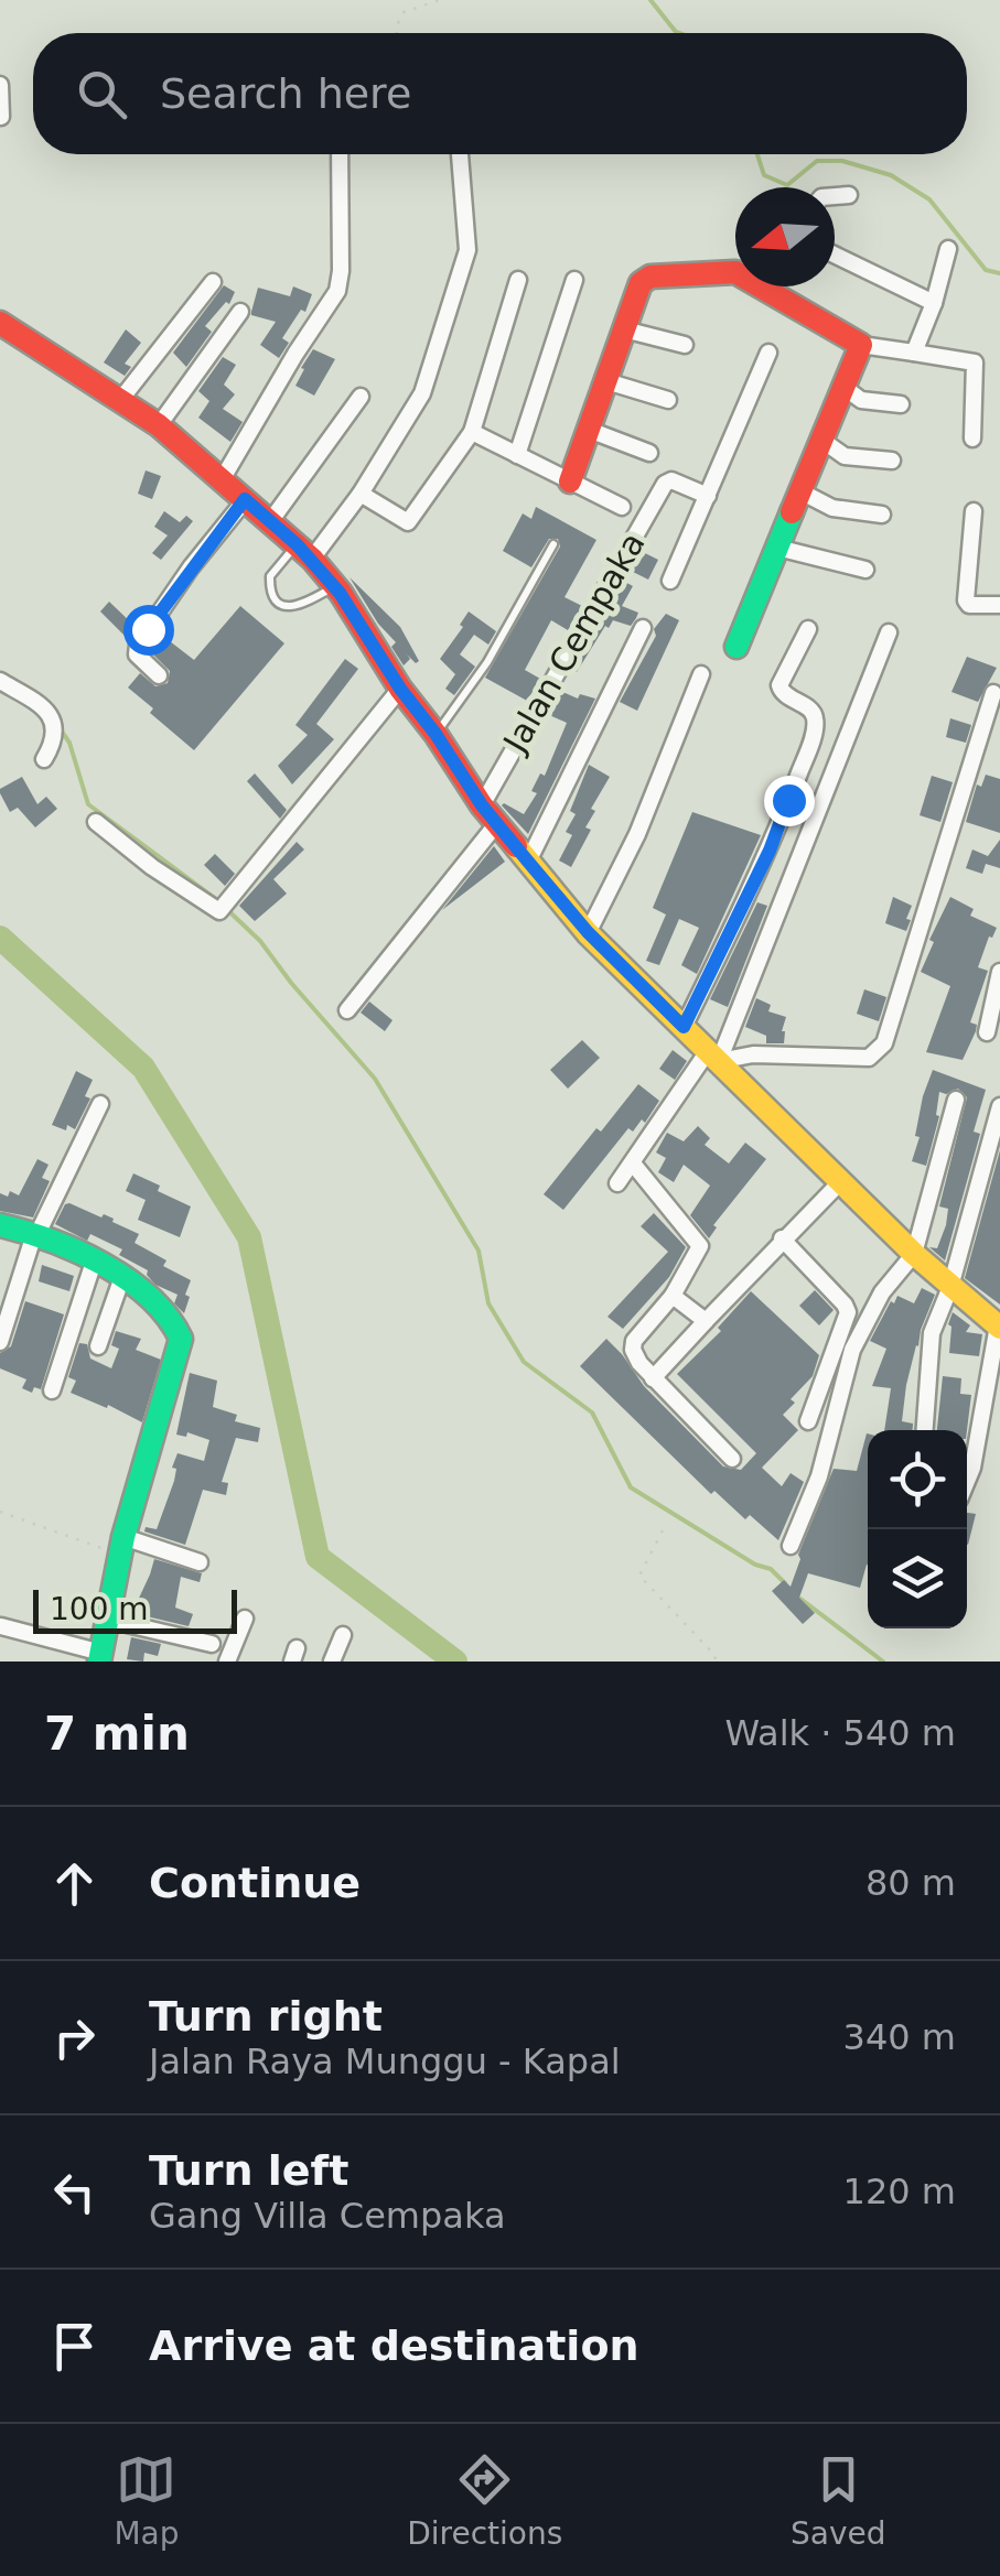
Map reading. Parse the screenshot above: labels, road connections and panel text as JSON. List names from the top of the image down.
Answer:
{
  "streets": {
    "street": ["Jalan Cempaka"]
  },
  "scale_bar": "100 m",
  "north": "left",
  "page": {
    "search": "Search here",
    "scale": "100 m",
    "heading": ["7 min", "Walk · 540 m"],
    "list": [
      ["Continue", "80 m"],
      ["Turn right", "Jalan Raya Munggu - Kapal", "340 m"],
      ["Turn left", "Gang Villa Cempaka", "120 m"],
      "Arrive at destination"
    ],
    "nav": ["Map", "Directions", "Saved"]
  }
}
